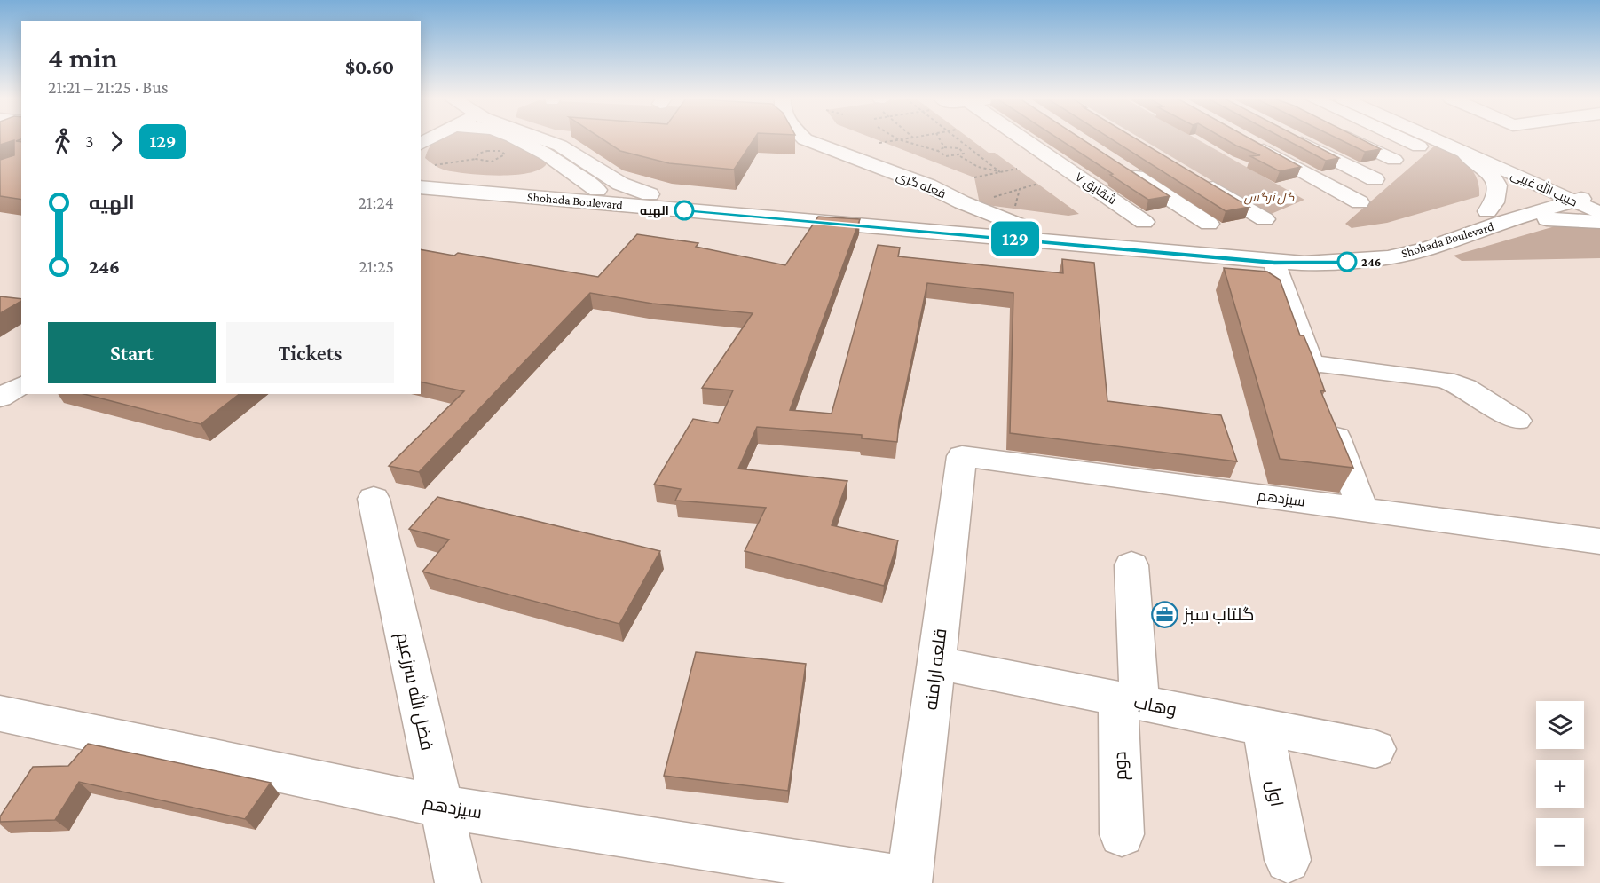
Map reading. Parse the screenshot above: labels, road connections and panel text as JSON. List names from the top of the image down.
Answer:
{
  "streets": {
    "street": [
      "فعله گری",
      "شقایق ۷",
      "حبیب الله غیبی",
      "Shohada Boulevard",
      "سیزدهم",
      "قلعه ارامنه",
      "فضل الله سرزعیم",
      "وهاب",
      "دوم",
      "اول"
    ]
  },
  "crossings": [
    ["فعله گری", "Shohada Boulevard"],
    ["حبیب الله غیبی", "Shohada Boulevard"],
    ["سیزدهم", "قلعه ارامنه"],
    ["سیزدهم", "فضل الله سرزعیم"],
    ["قلعه ارامنه", "وهاب"],
    ["وهاب", "دوم"],
    ["وهاب", "اول"]
  ],
  "parks": ["گل نرگس"],
  "places": {
    "other": ["الهیه", "246"],
    "office": ["گلتاب سبز"]
  },
  "lines": ["bus line 129"],
  "page": {
    "on_map": "129",
    "heading": ["4 min", "21:21 – 21:25 · Bus", "$0.60"],
    "legs": ["3", "129"],
    "list": [
      {
        "name": "الهیه",
        "value": "21:24"
      },
      {
        "name": "246",
        "value": "21:25"
      }
    ],
    "buttons": ["Start", "Tickets"],
    "map_buttons": ["+", "−"]
  }
}
